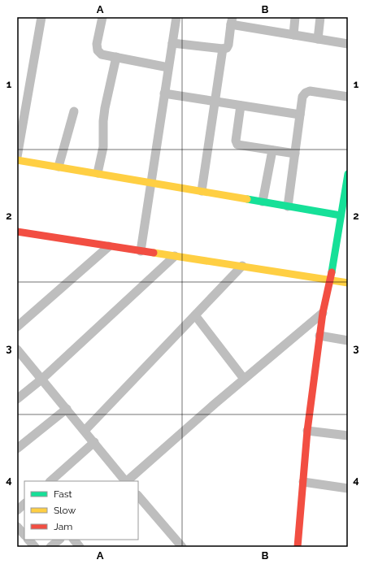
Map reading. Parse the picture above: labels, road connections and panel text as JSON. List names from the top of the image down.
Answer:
{
  "legend": ["Fast", "Slow", "Jam"],
  "grid": {
    "columns": ["A", "B"],
    "rows": [
      "1",
      "2",
      "3",
      "4"
    ]
  }
}
